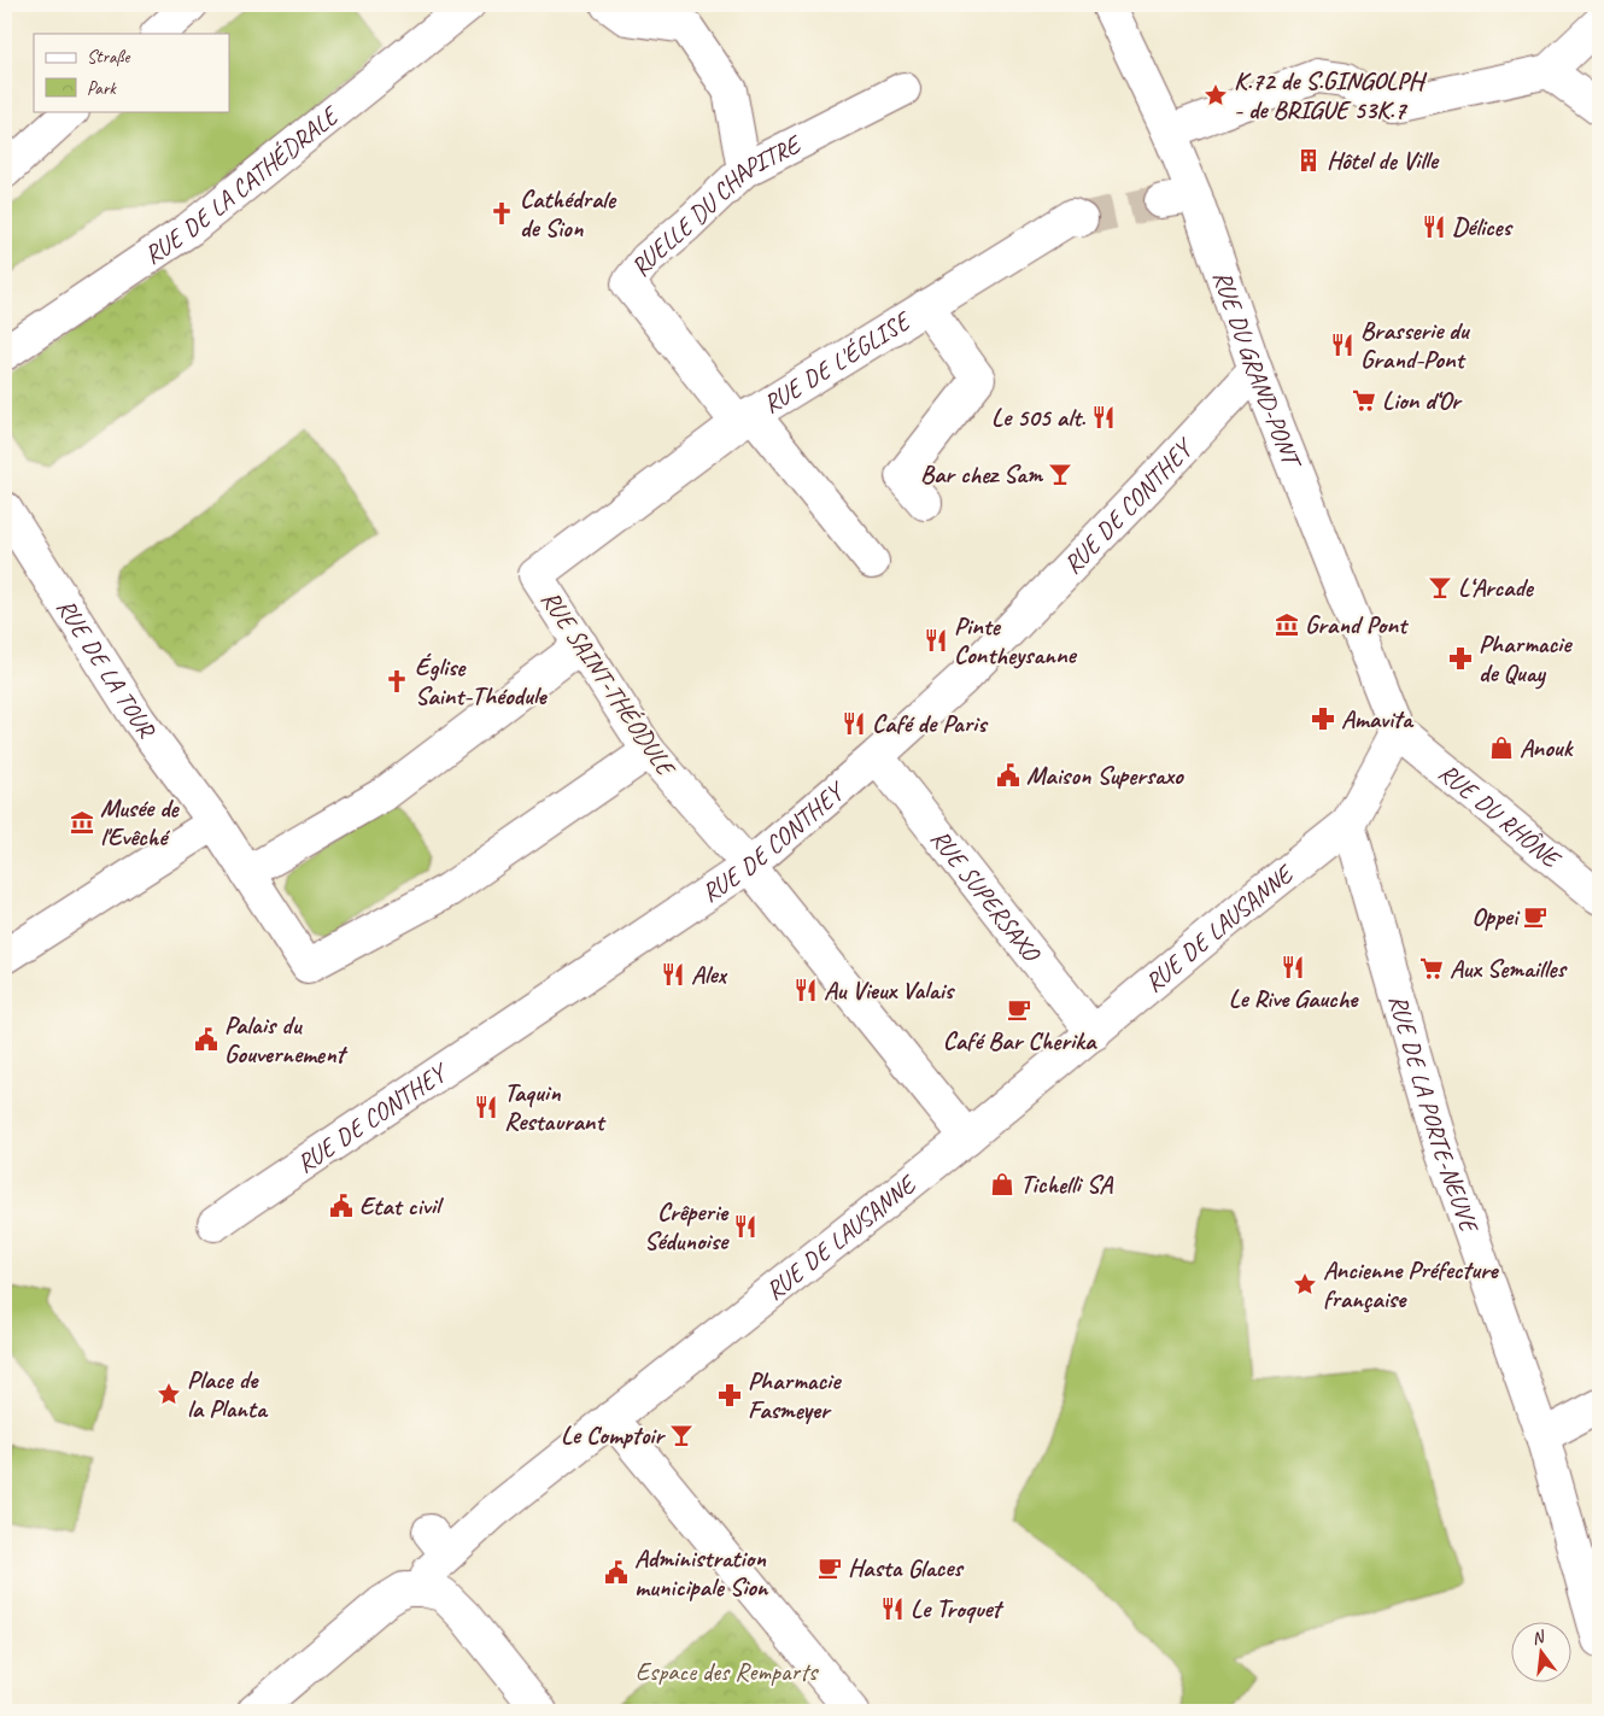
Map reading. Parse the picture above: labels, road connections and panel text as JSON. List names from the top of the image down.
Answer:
{
  "streets": {
    "street": [
      "RUE DE LA CATHÉDRALE",
      "RUELLE DU CHAPITRE",
      "RUE DE L'ÉGLISE",
      "RUE DU GRAND-PONT",
      "RUE DE CONTHEY",
      "RUE DE LA TOUR",
      "RUE SAINT-THÉODULE",
      "RUE DU RHÔNE",
      "RUE SUPERSAXO",
      "RUE DE LAUSANNE",
      "RUE DE LA PORTE-NEUVE"
    ]
  },
  "crossings": [
    ["RUELLE DU CHAPITRE", "RUE DE L'ÉGLISE"],
    ["RUELLE DU CHAPITRE", "RUE SAINT-THÉODULE"],
    ["RUE DE L'ÉGLISE", "RUE SAINT-THÉODULE"],
    ["RUE DU GRAND-PONT", "RUE DE CONTHEY"],
    ["RUE DU GRAND-PONT", "RUE DU RHÔNE"],
    ["RUE DU GRAND-PONT", "RUE DE LAUSANNE"],
    ["RUE DE CONTHEY", "RUE SAINT-THÉODULE"],
    ["RUE DE CONTHEY", "RUE SUPERSAXO"],
    ["RUE DE LA TOUR", "RUE SAINT-THÉODULE"],
    ["RUE SAINT-THÉODULE", "RUE DE LAUSANNE"],
    ["RUE DU RHÔNE", "RUE DE LAUSANNE"],
    ["RUE SUPERSAXO", "RUE DE LAUSANNE"],
    ["RUE DE LAUSANNE", "RUE DE LA PORTE-NEUVE"]
  ],
  "parks": ["Espace des Remparts"],
  "places": {
    "place": ["K.72 de S.GINGOLPH - de BRIGUE 53K.7", "Ancienne Préfecture française", "Place de la Planta"],
    "building": ["Hôtel de Ville"],
    "church": ["Cathédrale de Sion", "Église Saint-Théodule"],
    "restaurant": [
      "Délices",
      "Brasserie du Grand-Pont",
      "Le 505 alt.",
      "Pinte Contheysanne",
      "Café de Paris",
      "Le Rive Gauche",
      "Alex",
      "Au Vieux Valais",
      "Taquin Restaurant",
      "Crêperie Sédunoise",
      "Le Troquet"
    ],
    "supermarket": ["Lion d‘Or", "Aux Semailles"],
    "bar": ["Bar chez Sam", "L‘Arcade", "Le Comptoir"],
    "museum": ["Grand Pont", "Musée de l'Evêché"],
    "pharmacy": ["Pharmacie de Quay", "Amavita", "Pharmacie Fasmeyer"],
    "shop": ["Anouk", "Tichelli SA"],
    "public building": [
      "Maison Supersaxo",
      "Palais du Gouvernement",
      "Etat civil",
      "Administration municipale Sion"
    ],
    "cafe": ["Oppei", "Café Bar Cherika", "Hasta Glaces"]
  },
  "legend": ["Straße", "Park"],
  "north": "top"
}
